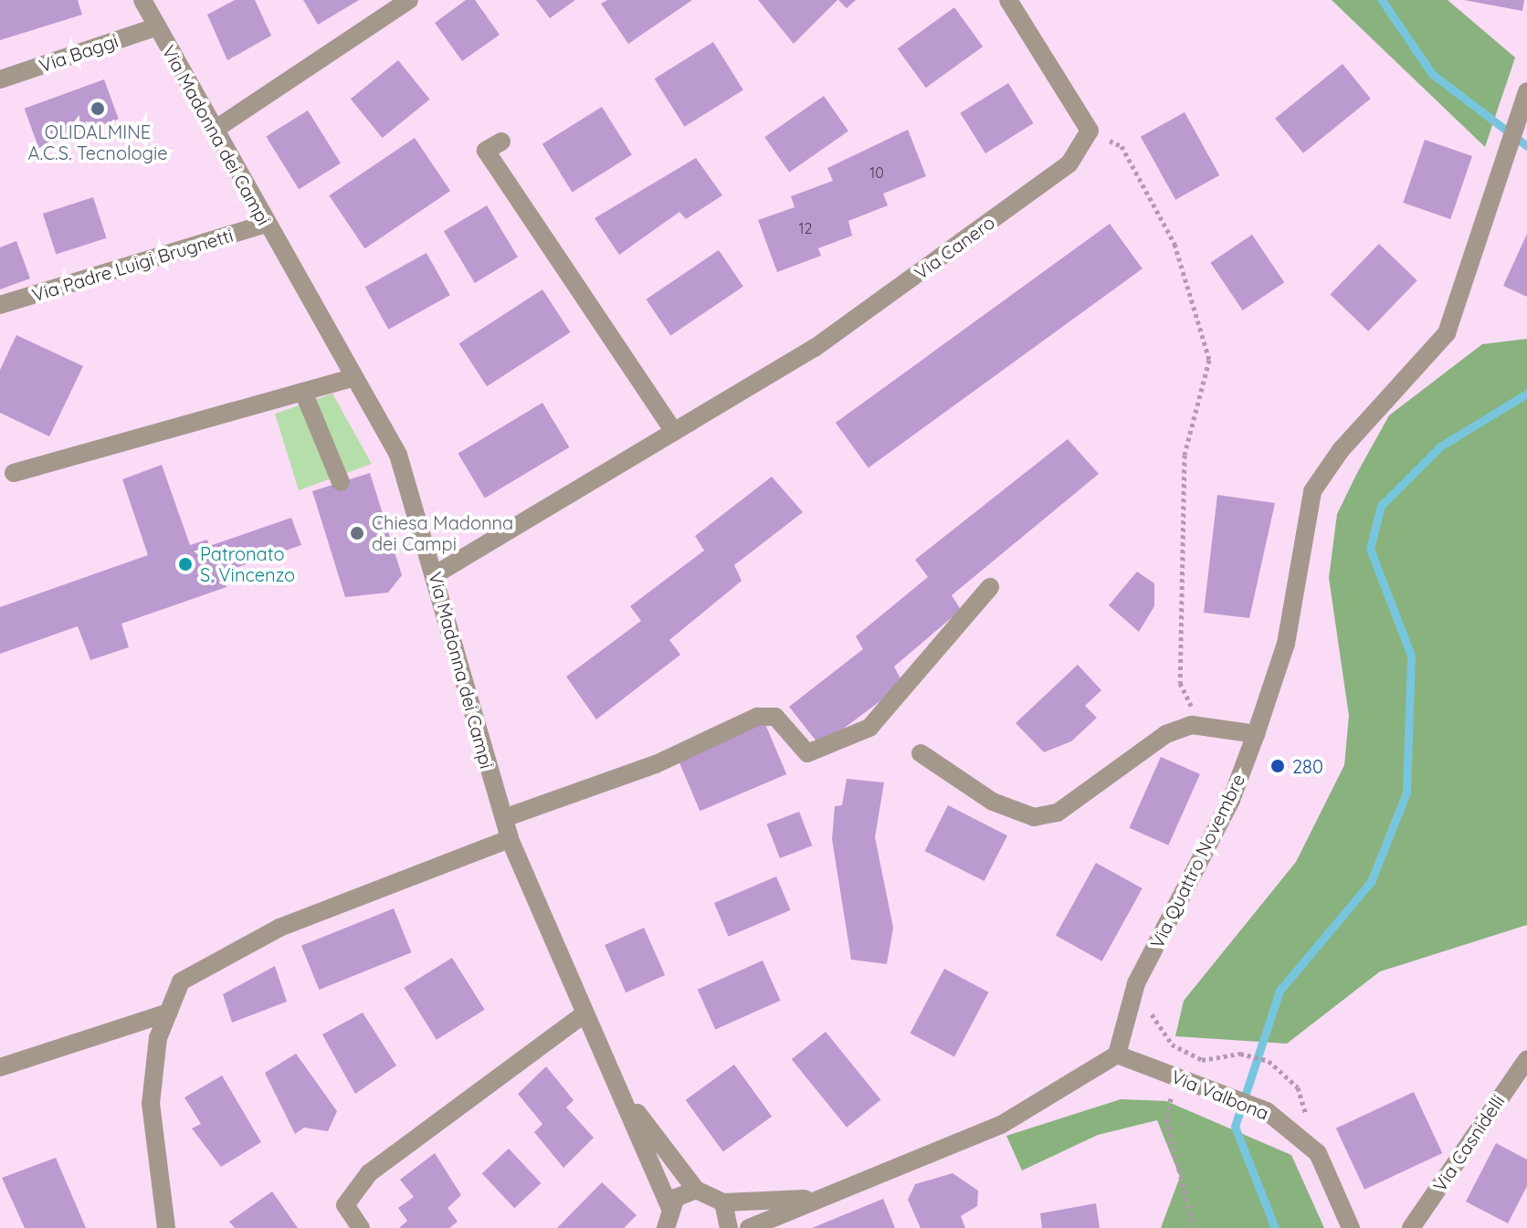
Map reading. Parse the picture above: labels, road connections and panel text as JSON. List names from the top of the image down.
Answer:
{
  "streets": {
    "street": [
      "Via Baggi",
      "Via Madonna dei Campi",
      "Via Canero",
      "Via Padre Luigi Brugnetti",
      "Via Quattro Novembre",
      "Via Valbona",
      "Via Casnidelli"
    ]
  },
  "crossings": [
    ["Via Baggi", "Via Madonna dei Campi"],
    ["Via Madonna dei Campi", "Via Canero"],
    ["Via Madonna dei Campi", "Via Padre Luigi Brugnetti"],
    ["Via Quattro Novembre", "Via Valbona"]
  ],
  "places": [
    "OLIDALMINE A.C.S. Tecnologie",
    "Chiesa Madonna dei Campi",
    "Patronato S. Vincenzo",
    "280"
  ],
  "house_numbers": ["10", "12"]
}
